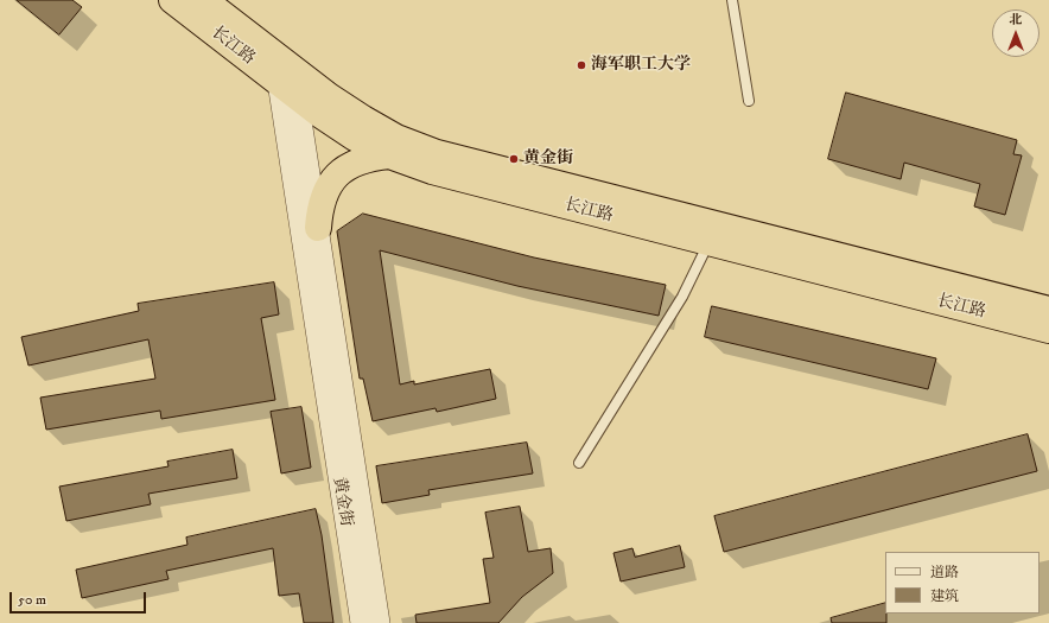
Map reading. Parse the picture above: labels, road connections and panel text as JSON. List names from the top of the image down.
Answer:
{
  "streets": {
    "highway": ["长江路"],
    "street": ["黄金街"]
  },
  "crossings": [
    ["长江路", "黄金街"]
  ],
  "places": ["海军职工大学", "黄金街"],
  "legend": ["道路", "建筑"],
  "scale_bar": "50 m",
  "north": "top"
}
